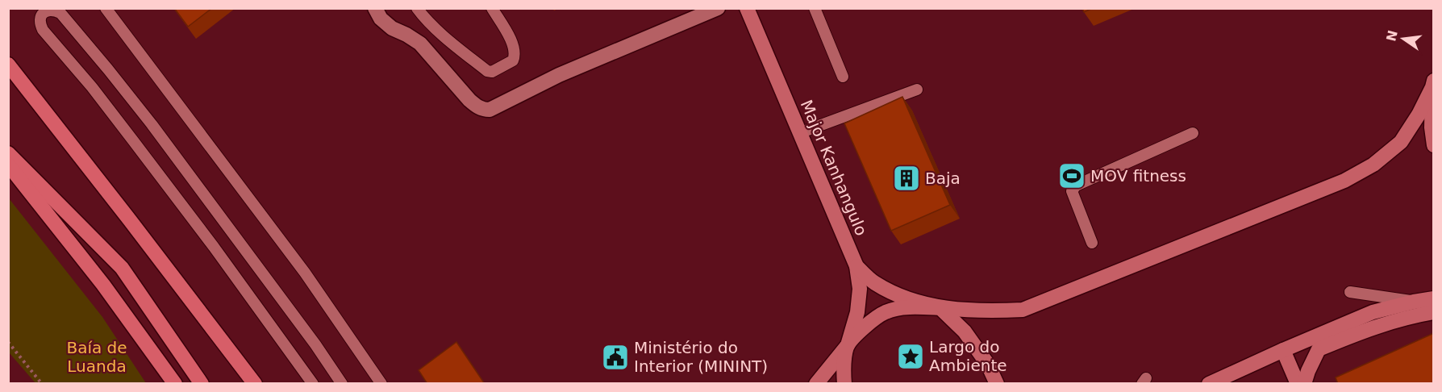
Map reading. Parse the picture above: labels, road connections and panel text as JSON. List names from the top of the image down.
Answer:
{
  "streets": {
    "main road": ["Major Kanhangulo"]
  },
  "parks": ["Baía de Luanda"],
  "places": {
    "sports": ["MOV fitness"],
    "building": ["Baja"],
    "place": ["Largo do Ambiente"],
    "public building": ["Ministério do Interior (MININT)"]
  },
  "north": "left"
}
